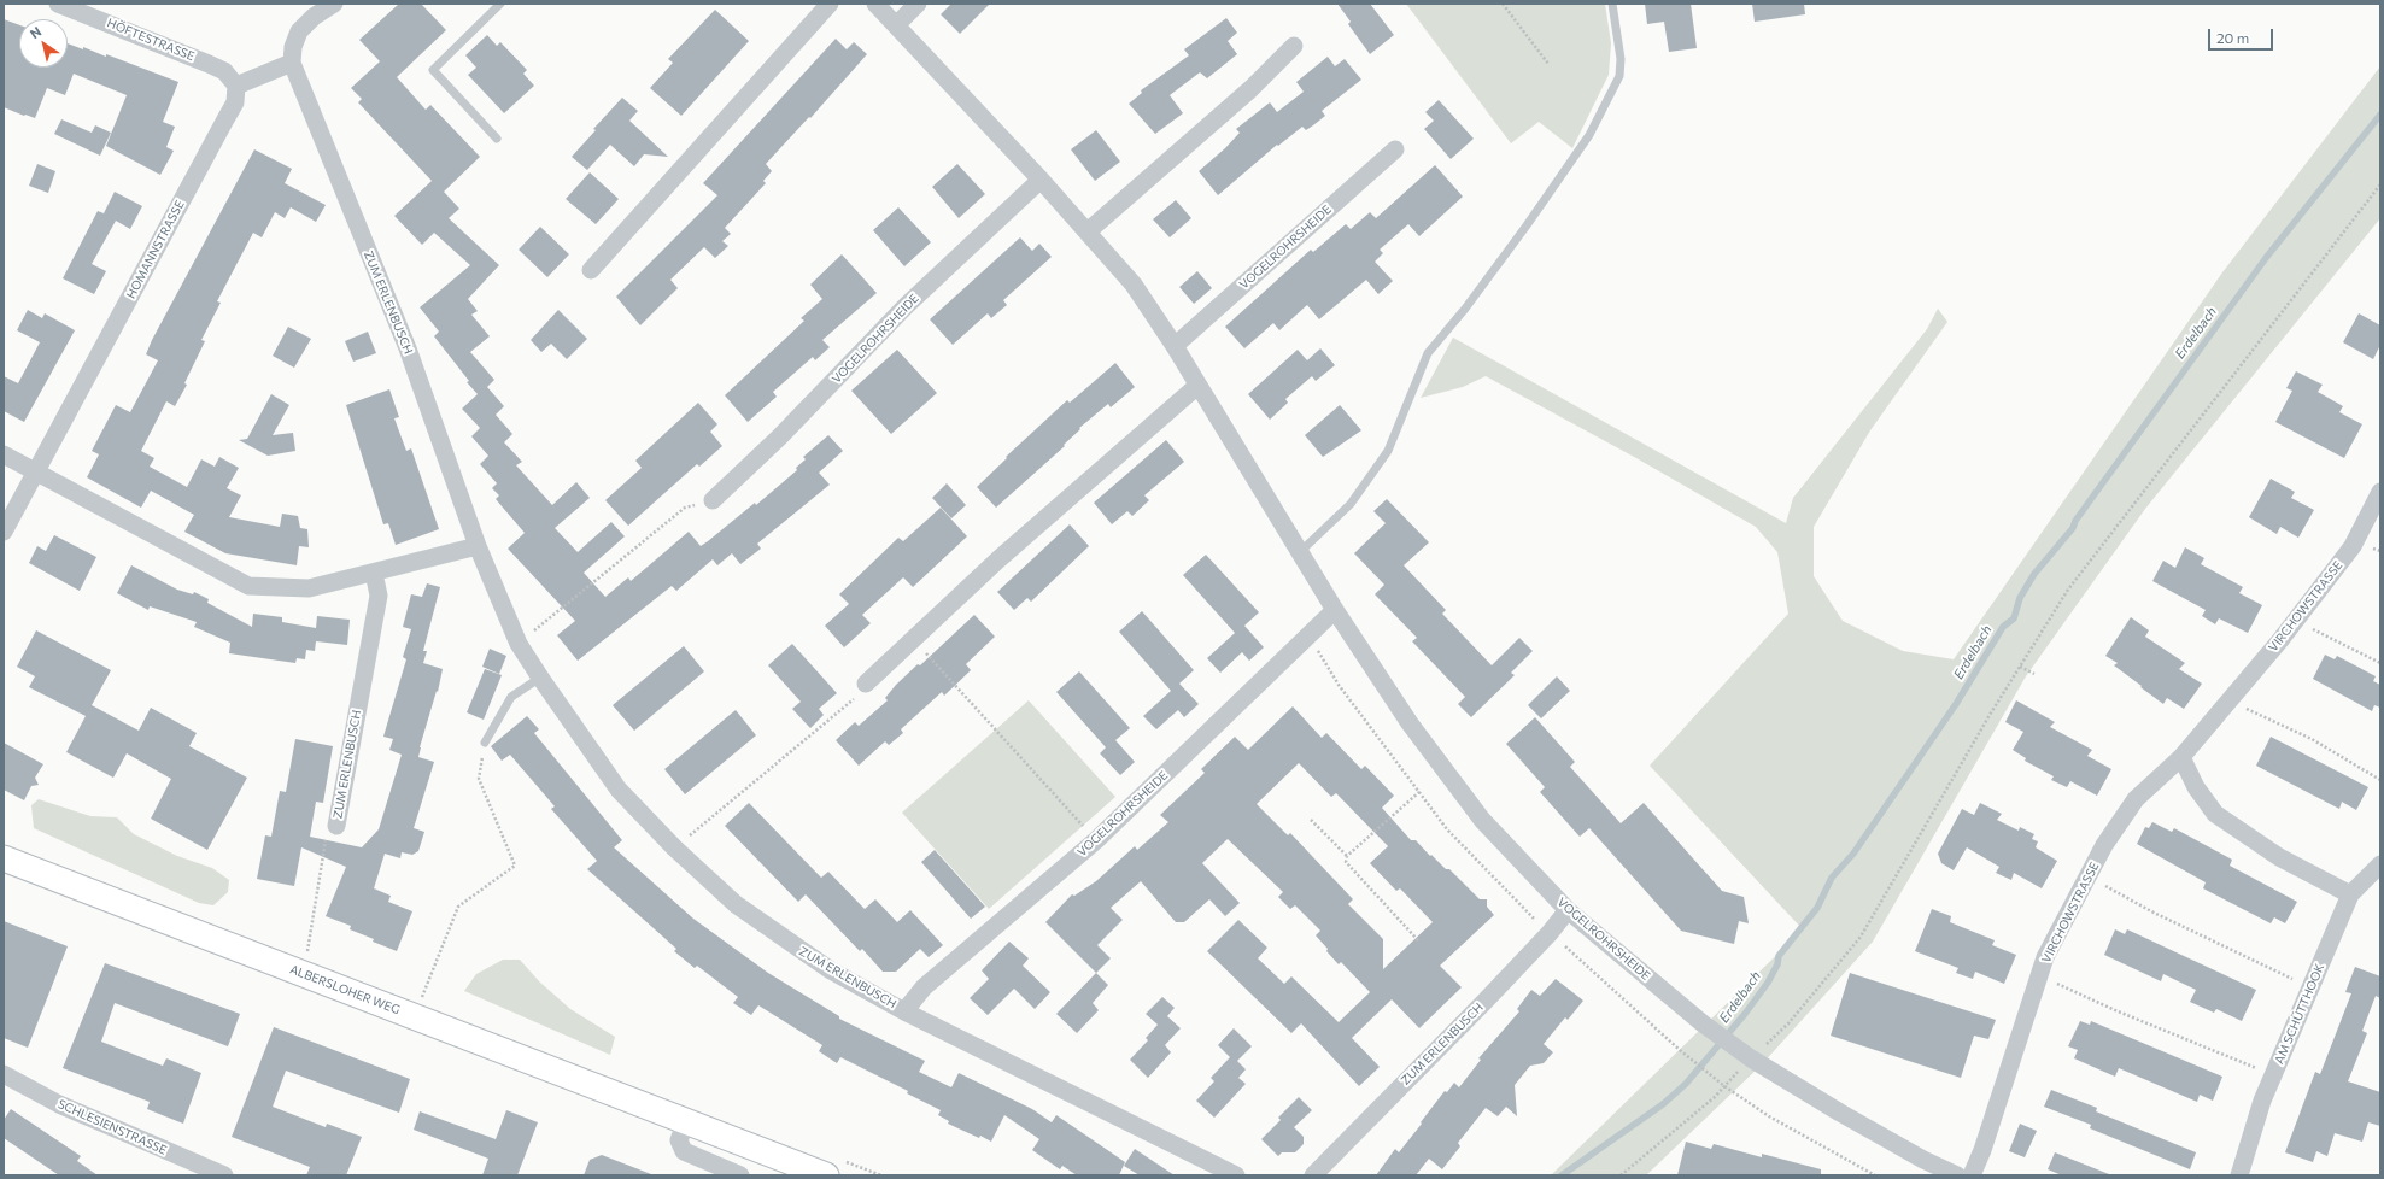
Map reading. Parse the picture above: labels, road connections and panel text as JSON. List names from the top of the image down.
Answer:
{
  "streets": {
    "main road": ["ALBERSLOHER WEG"],
    "street": [
      "HÖFTESTRASSE",
      "VOGELROHRSHEIDE",
      "HOMANNSTRASSE",
      "ZUM ERLENBUSCH",
      "VIRCHOWSTRASSE",
      "AM SCHÜTTHOOK",
      "SCHLESIENSTRASSE"
    ]
  },
  "crossings": [
    ["HÖFTESTRASSE", "HOMANNSTRASSE"],
    ["VOGELROHRSHEIDE", "ZUM ERLENBUSCH"]
  ],
  "water": ["Erdelbach"],
  "scale_bar": "20 m",
  "north": "top left"
}
